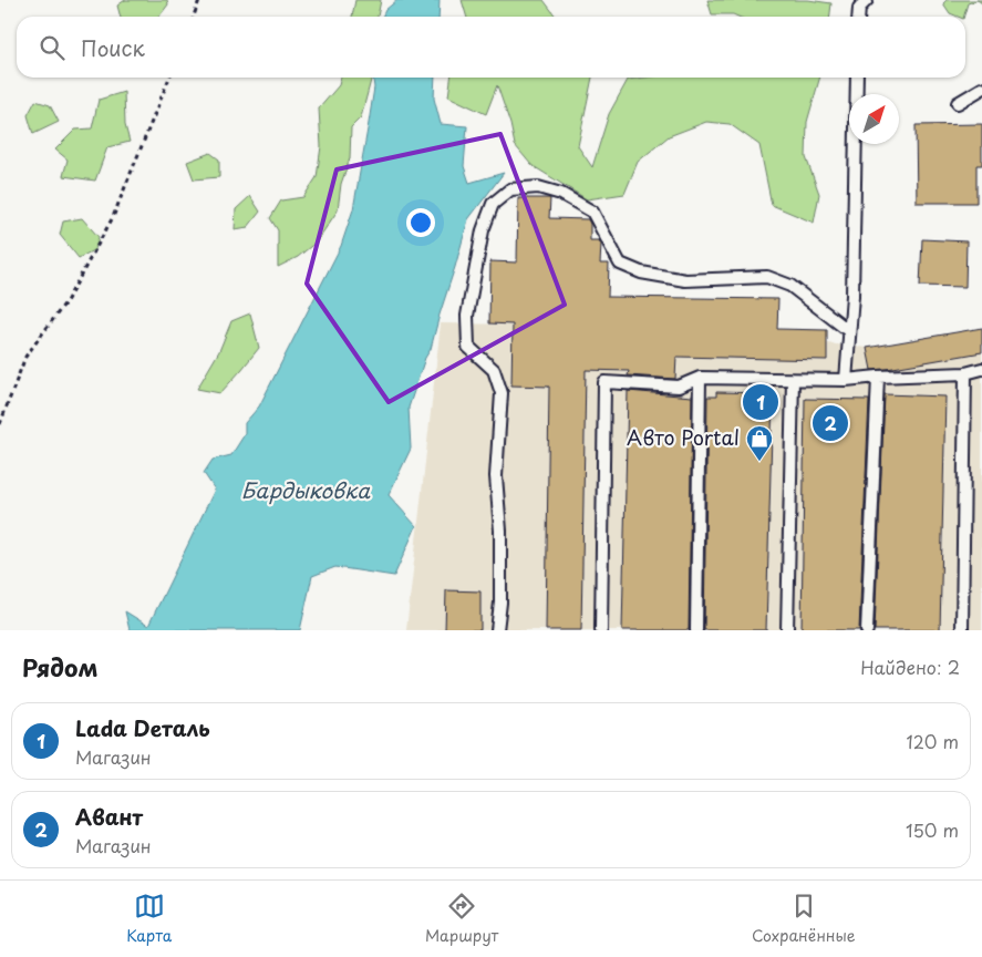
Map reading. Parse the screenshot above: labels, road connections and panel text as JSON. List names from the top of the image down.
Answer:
{
  "water": ["Бардыковка"],
  "places": {
    "shop": ["Авто Portal"]
  },
  "north": "top right",
  "page": {
    "search": "Поиск",
    "pins": ["1", "2"],
    "heading": ["Рядом", "Найдено: 2"],
    "list": [
      {
        "mark": "1",
        "name": "Lada Dеталь",
        "note": "Магазин",
        "value": "120 m"
      },
      {
        "mark": "2",
        "name": "Авант",
        "note": "Магазин",
        "value": "150 m"
      }
    ],
    "nav": ["Карта", "Маршрут", "Сохранённые"]
  }
}
